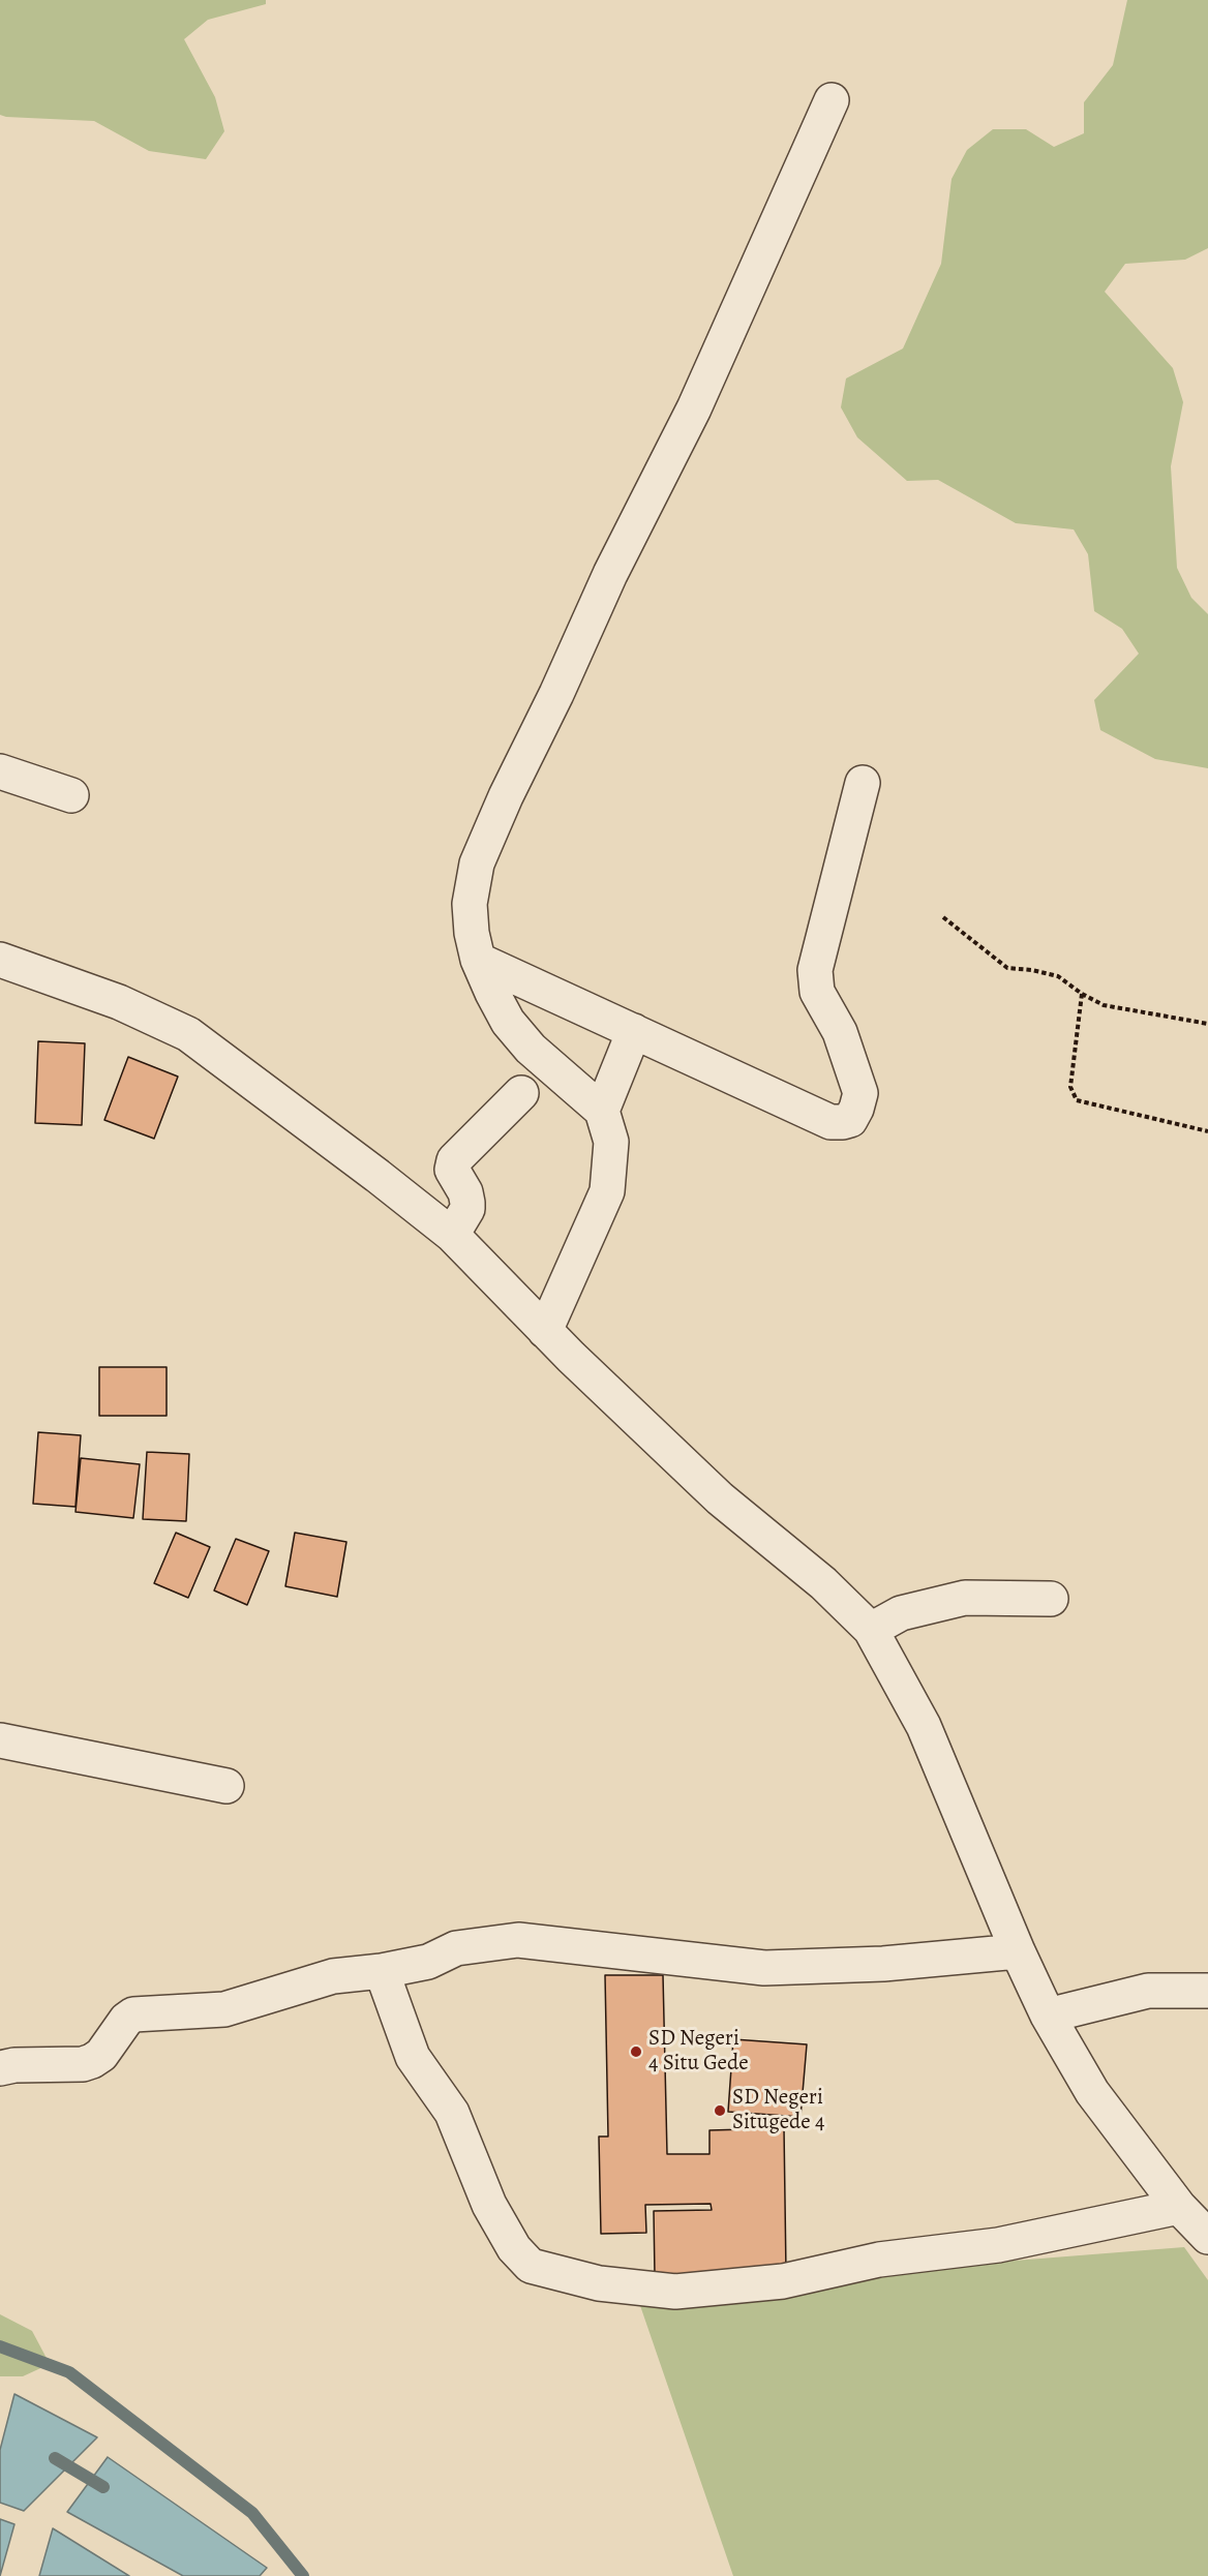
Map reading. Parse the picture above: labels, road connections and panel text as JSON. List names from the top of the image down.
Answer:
{
  "places": ["SD Negeri 4 Situ Gede", "SD Negeri Situgede 4"]
}
